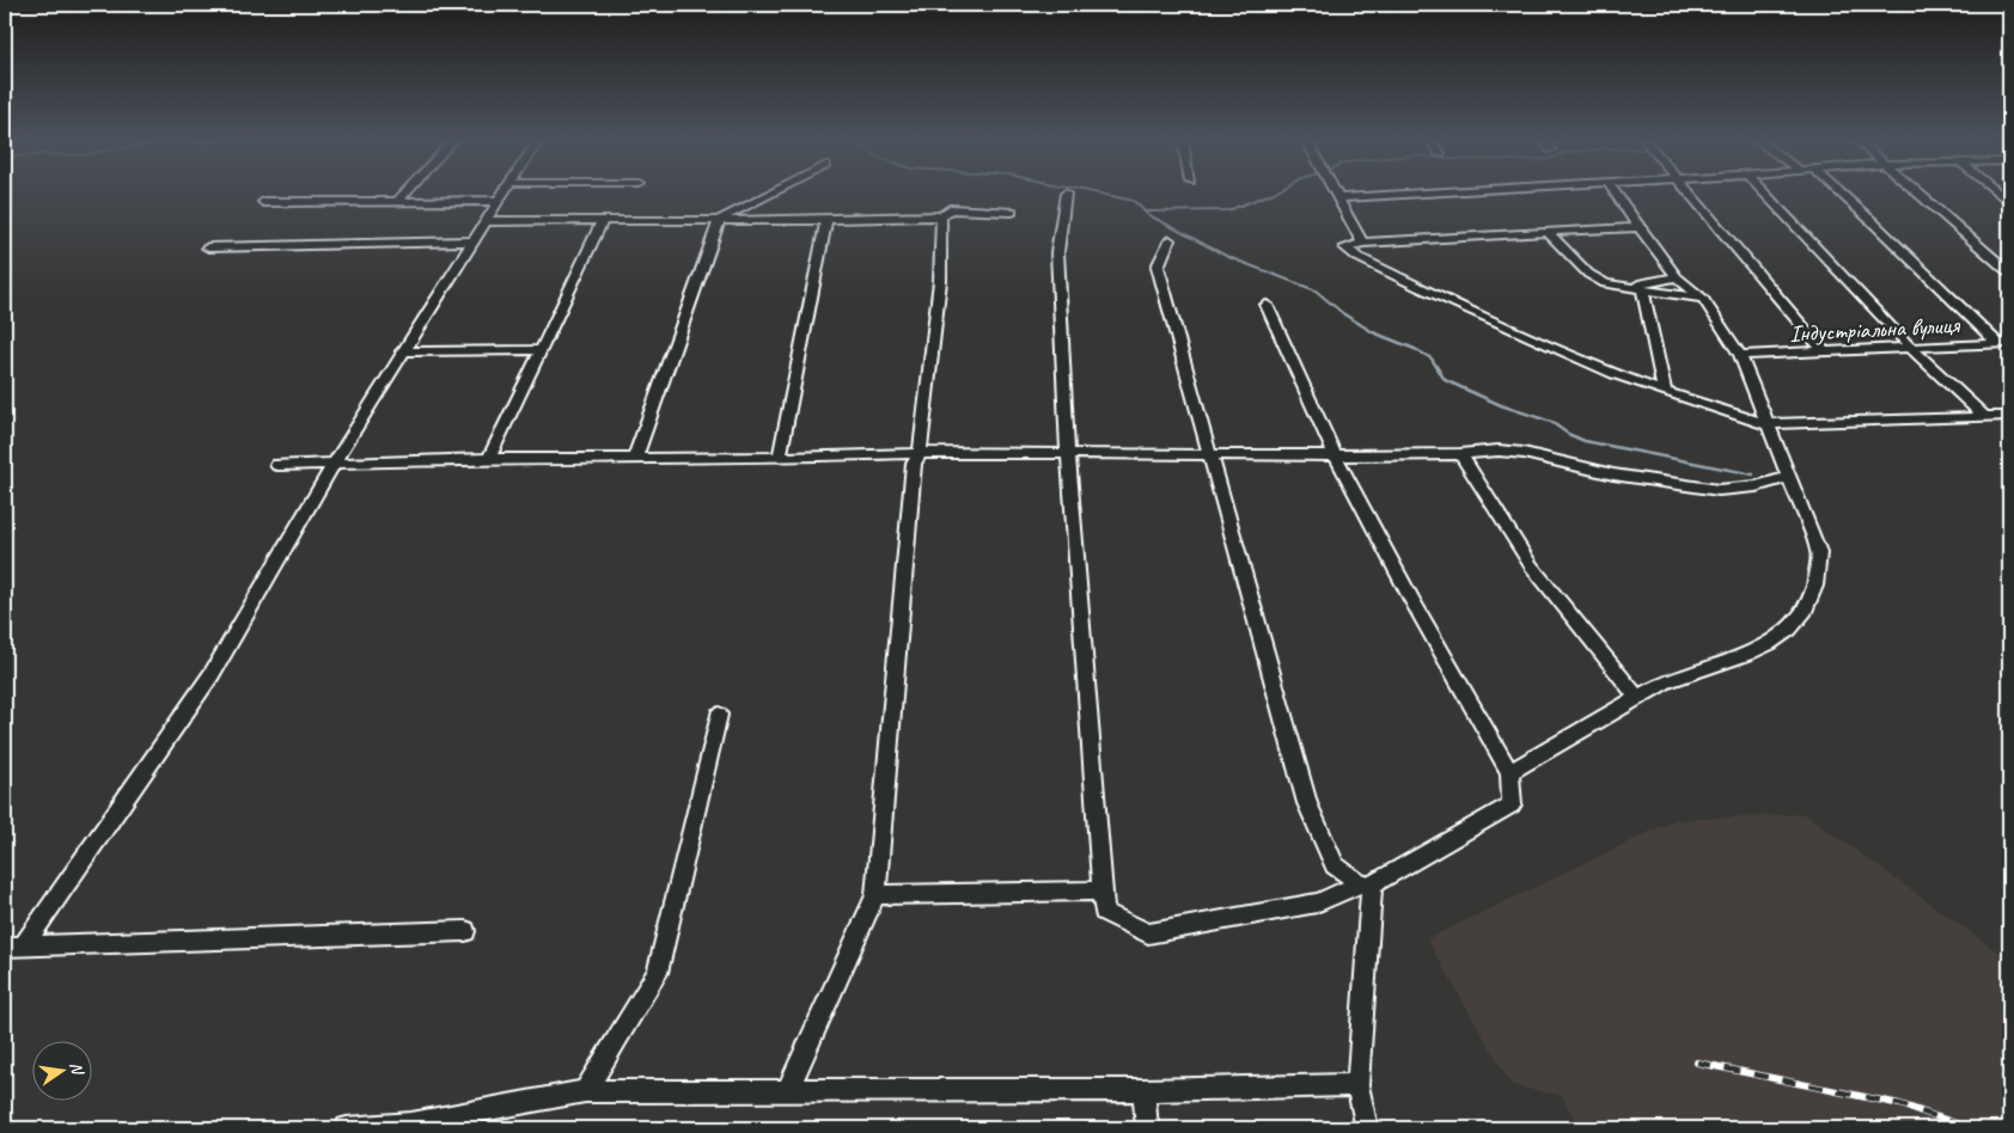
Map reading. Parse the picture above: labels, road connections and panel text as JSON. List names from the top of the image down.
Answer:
{
  "streets": {
    "street": ["Індустріальна вулиця"]
  },
  "north": "right"
}
